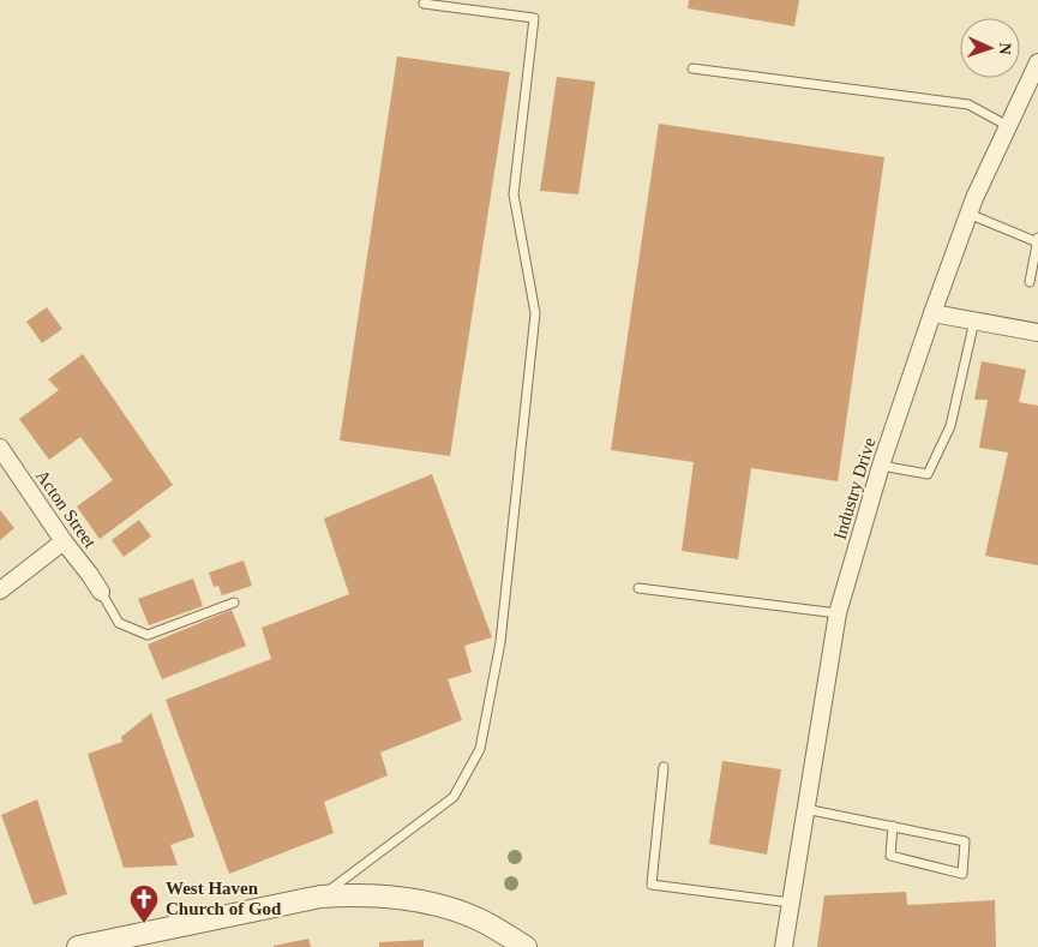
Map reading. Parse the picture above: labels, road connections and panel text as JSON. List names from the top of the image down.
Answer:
{
  "streets": {
    "street": ["Industry Drive", "Acton Street"]
  },
  "places": {
    "church": ["West Haven Church of God"]
  },
  "north": "right"
}
